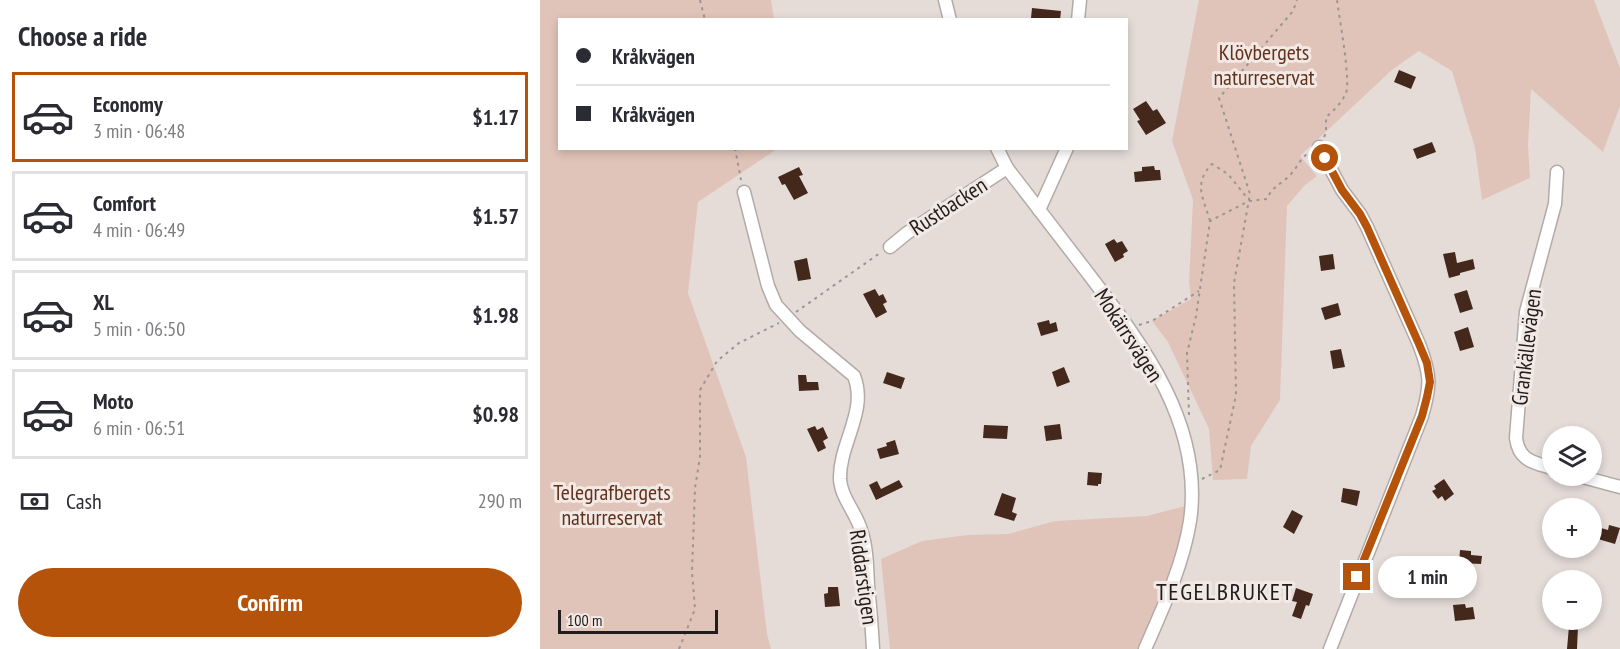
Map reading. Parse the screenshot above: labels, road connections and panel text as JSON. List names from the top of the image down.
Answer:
{
  "streets": {
    "street": [
      "Rustbacken",
      "Mokärrsvägen",
      "Grankällevägen",
      "Riddarstigen"
    ]
  },
  "crossings": [
    ["Rustbacken", "Mokärrsvägen"]
  ],
  "districts": ["TEGELBRUKET"],
  "parks": ["Klövbergets naturreservat", "Telegrafbergets naturreservat"],
  "scale_bar": "100 m",
  "page": {
    "heading": "Choose a ride",
    "banner": ["Kråkvägen", "Kråkvägen"],
    "list": [
      {
        "name": "Economy",
        "note": "3 min · 06:48",
        "value": "$1.17"
      },
      {
        "name": "Comfort",
        "note": "4 min · 06:49",
        "value": "$1.57"
      },
      {
        "name": "XL",
        "note": "5 min · 06:50",
        "value": "$1.98"
      },
      {
        "name": "Moto",
        "note": "6 min · 06:51",
        "value": "$0.98"
      }
    ],
    "map_buttons": ["+", "−"],
    "pay": ["Cash", "290 m"],
    "buttons": "Confirm",
    "bubble": "1 min",
    "scale": "100 m"
  }
}
